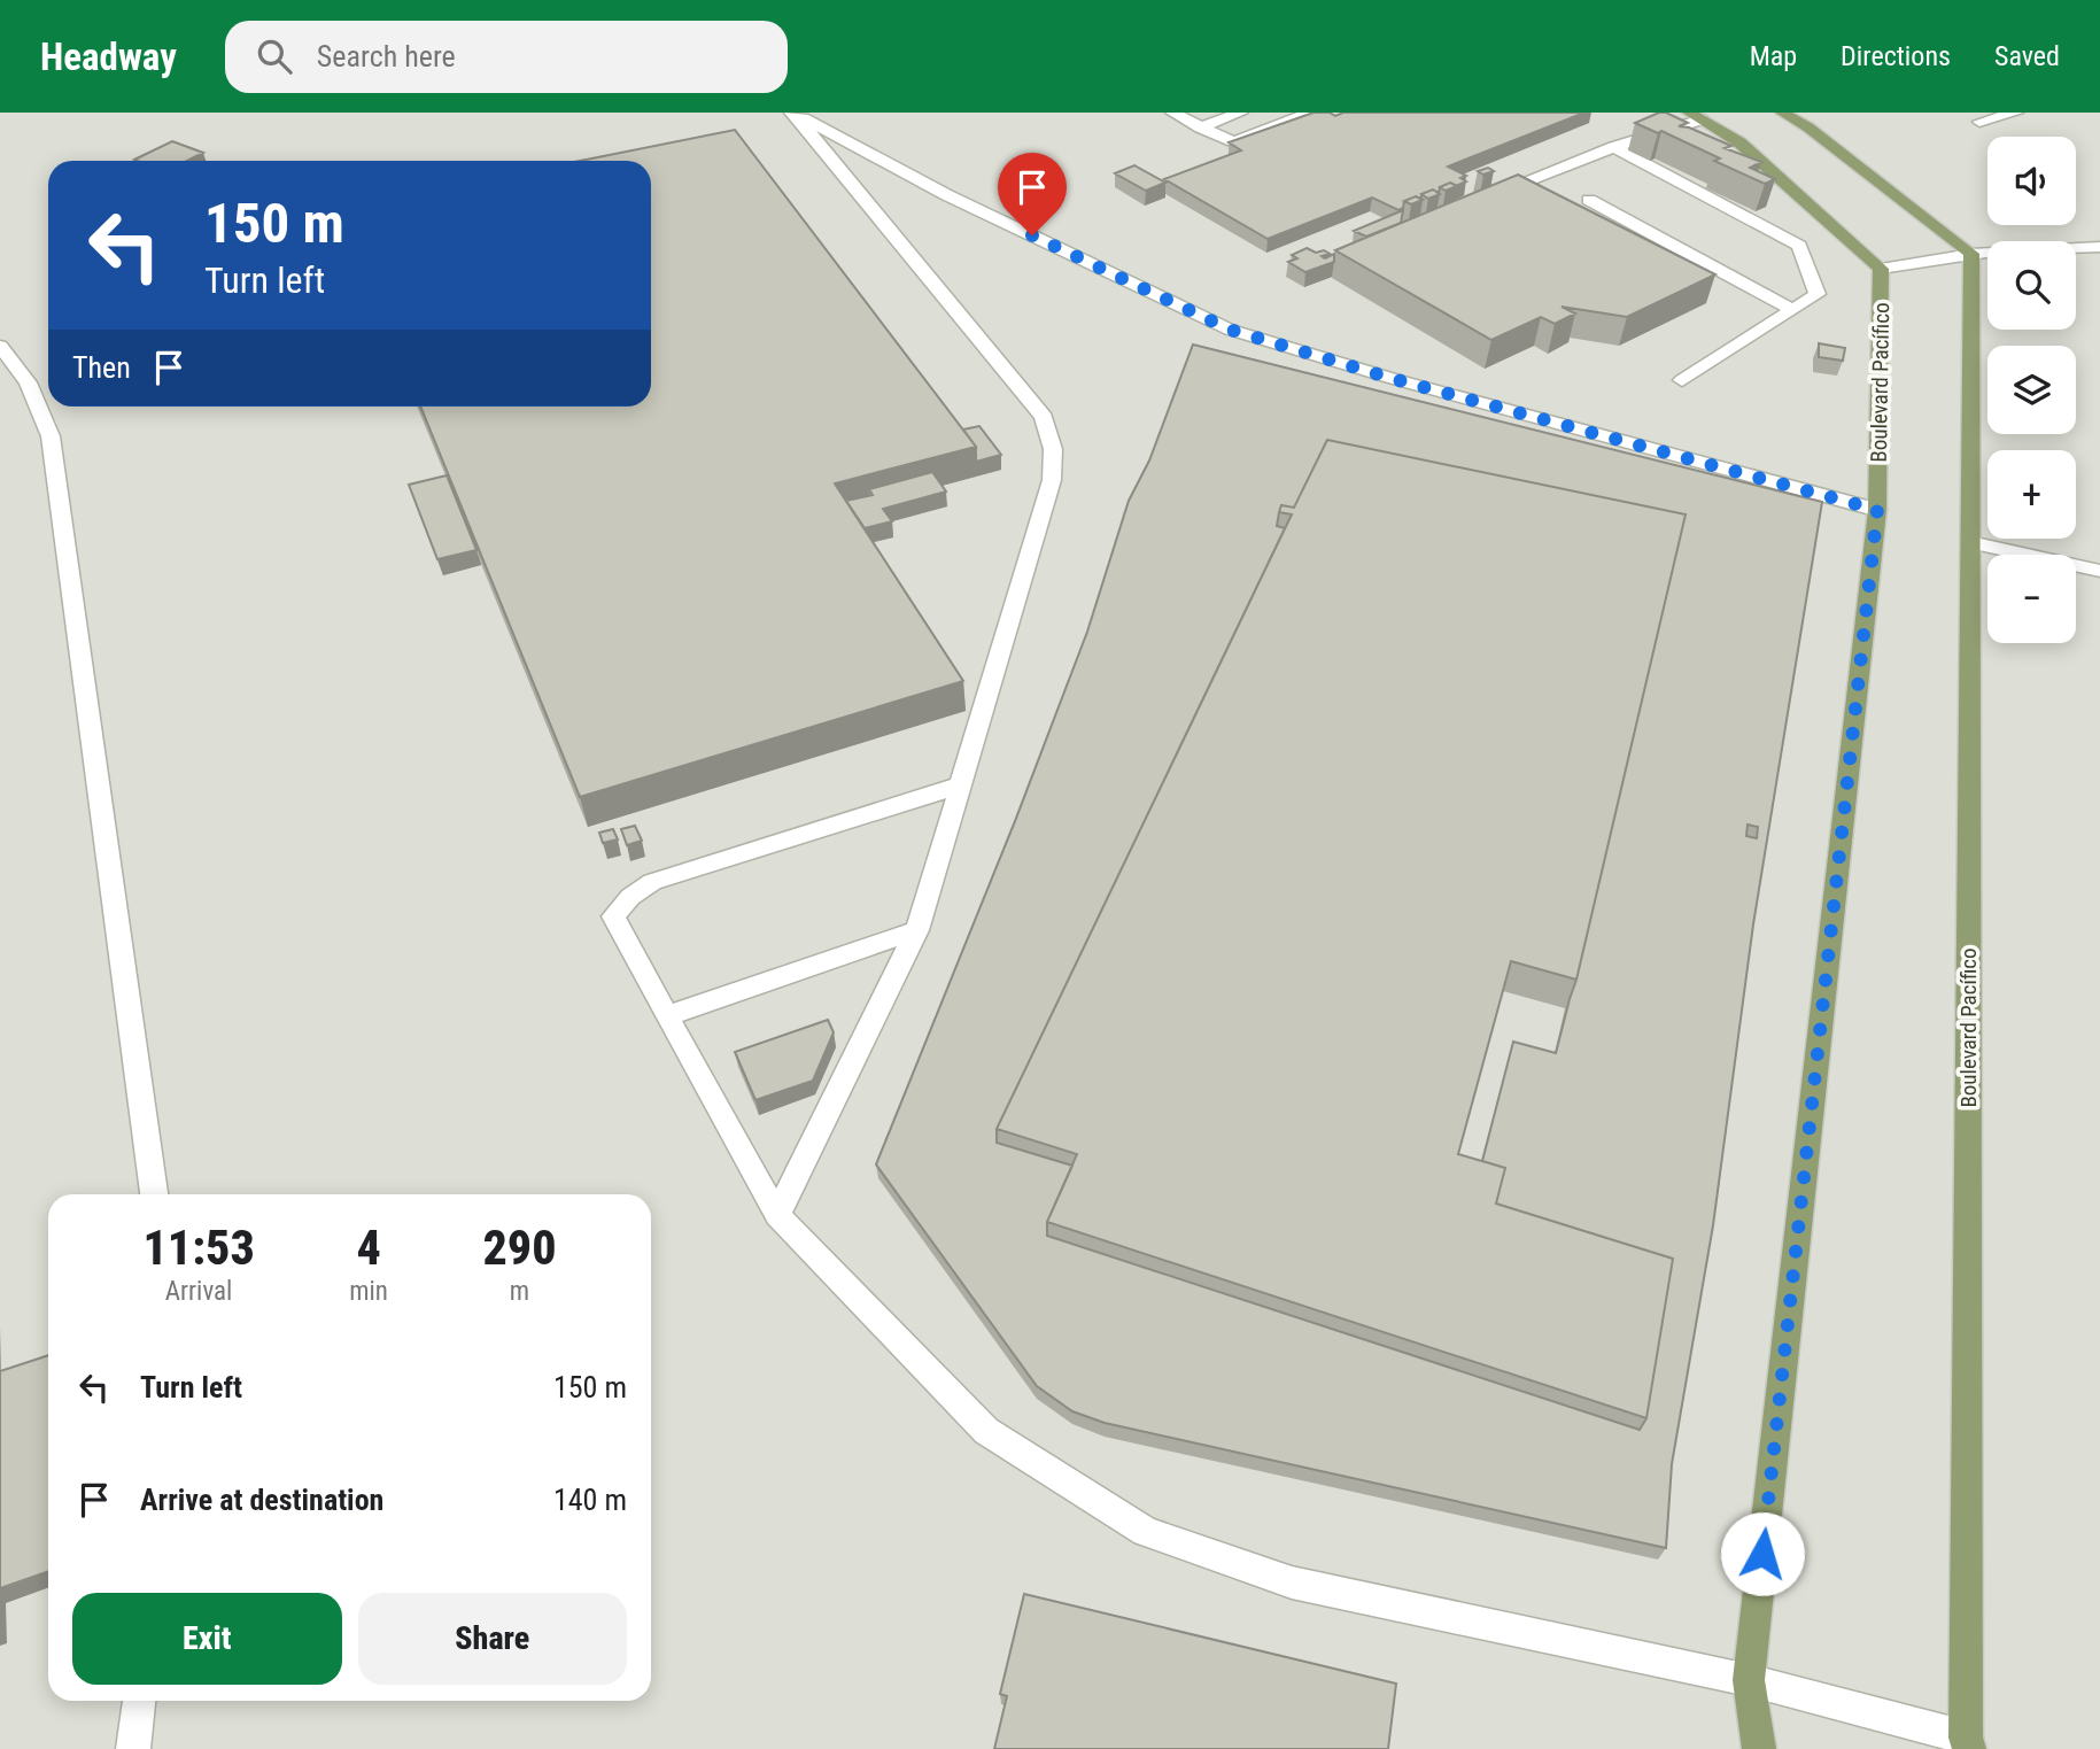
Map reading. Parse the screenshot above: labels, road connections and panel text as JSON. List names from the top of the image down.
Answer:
{
  "streets": {
    "main road": ["Boulevard Pacífico"]
  },
  "page": {
    "header": "Headway",
    "search": "Search here",
    "nav": ["Map", "Directions", "Saved"],
    "map_buttons": ["+", "−"],
    "turn": ["150 m", "Turn left"],
    "then": "Then",
    "eta": [
      "11:53",
      "Arrival",
      "4",
      "min",
      "290",
      "m"
    ],
    "list": [
      {
        "name": "Turn left",
        "value": "150 m"
      },
      {
        "name": "Arrive at destination",
        "value": "140 m"
      }
    ],
    "buttons": ["Exit", "Share"]
  }
}
